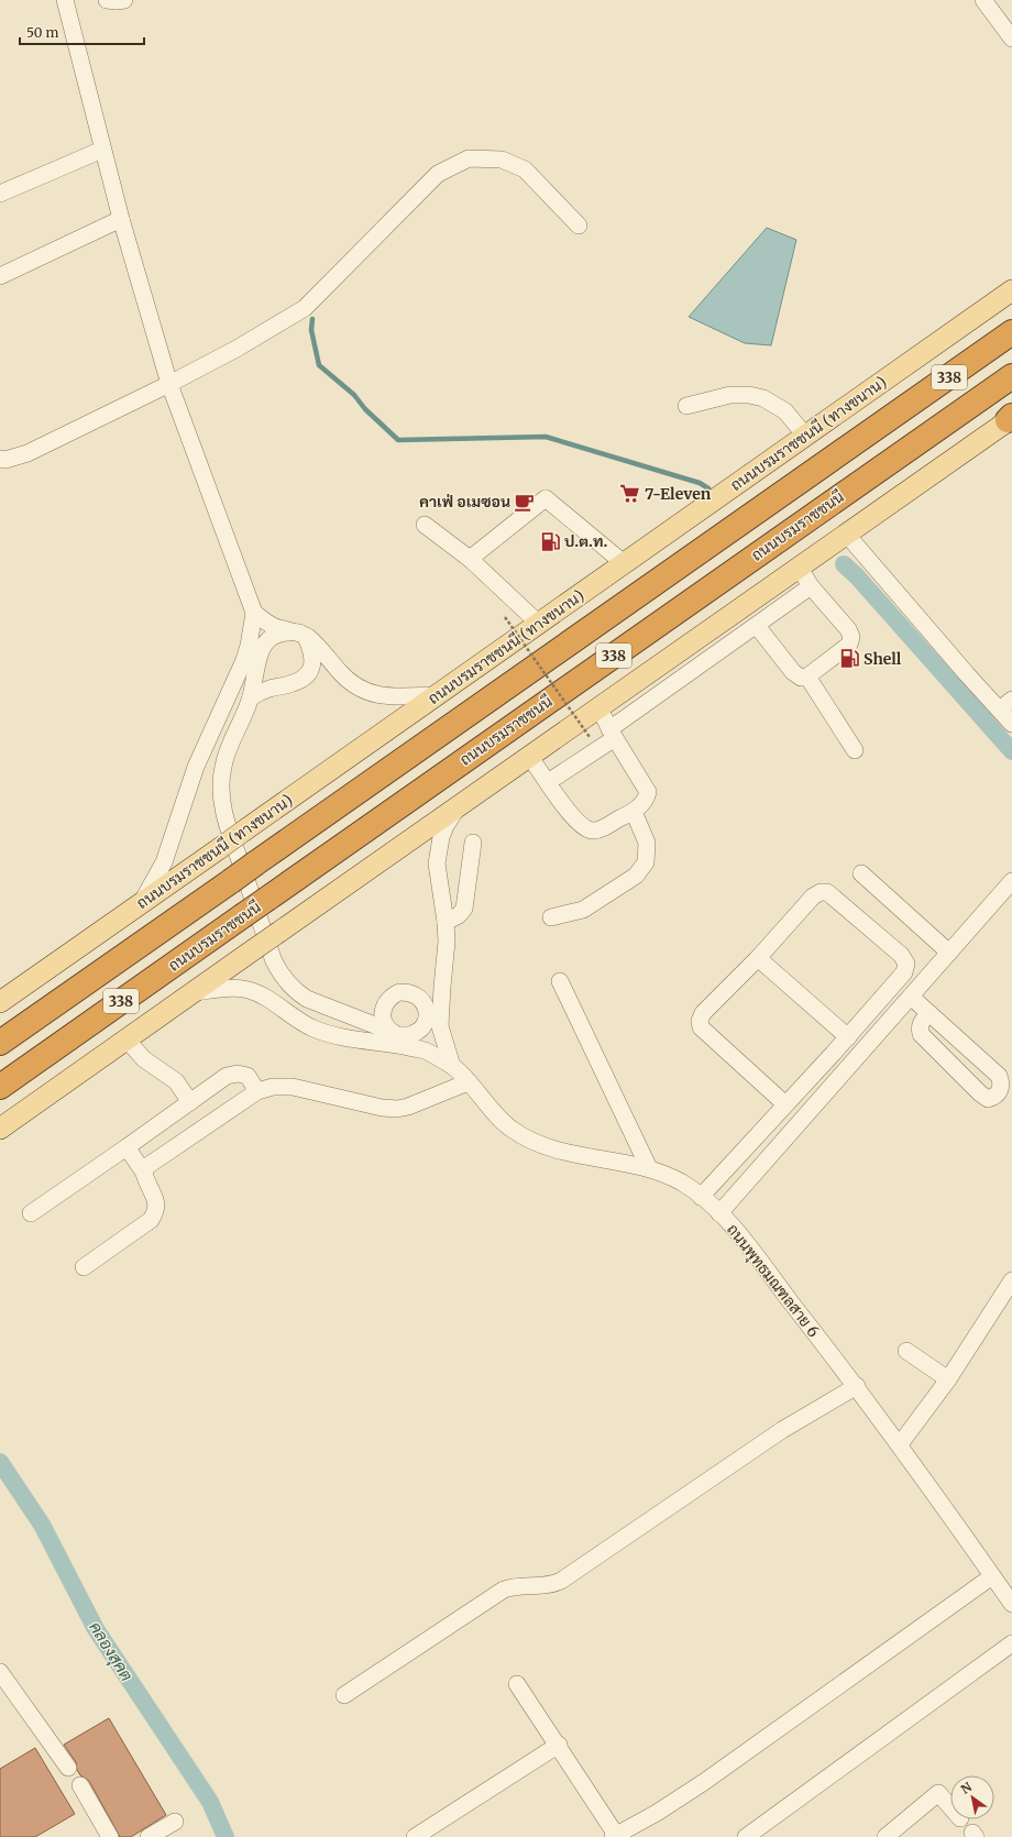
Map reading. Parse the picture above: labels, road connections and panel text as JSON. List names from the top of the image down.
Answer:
{
  "streets": {
    "highway": ["338", "ถนนบรมราชชนนี"],
    "main road": ["ถนนบรมราชชนนี (ทางขนาน)"],
    "street": ["ถนนพุทธมณฑลสาย 6"]
  },
  "crossings": [
    ["338", "ถนนพุทธมณฑลสาย 6"]
  ],
  "water": ["คลองสุคต"],
  "places": {
    "supermarket": ["7-Eleven"],
    "cafe": ["คาเฟ่ อเมซอน"],
    "fuel station": ["ป.ต.ท.", "Shell"]
  },
  "scale_bar": "50 m",
  "north": "top left"
}
